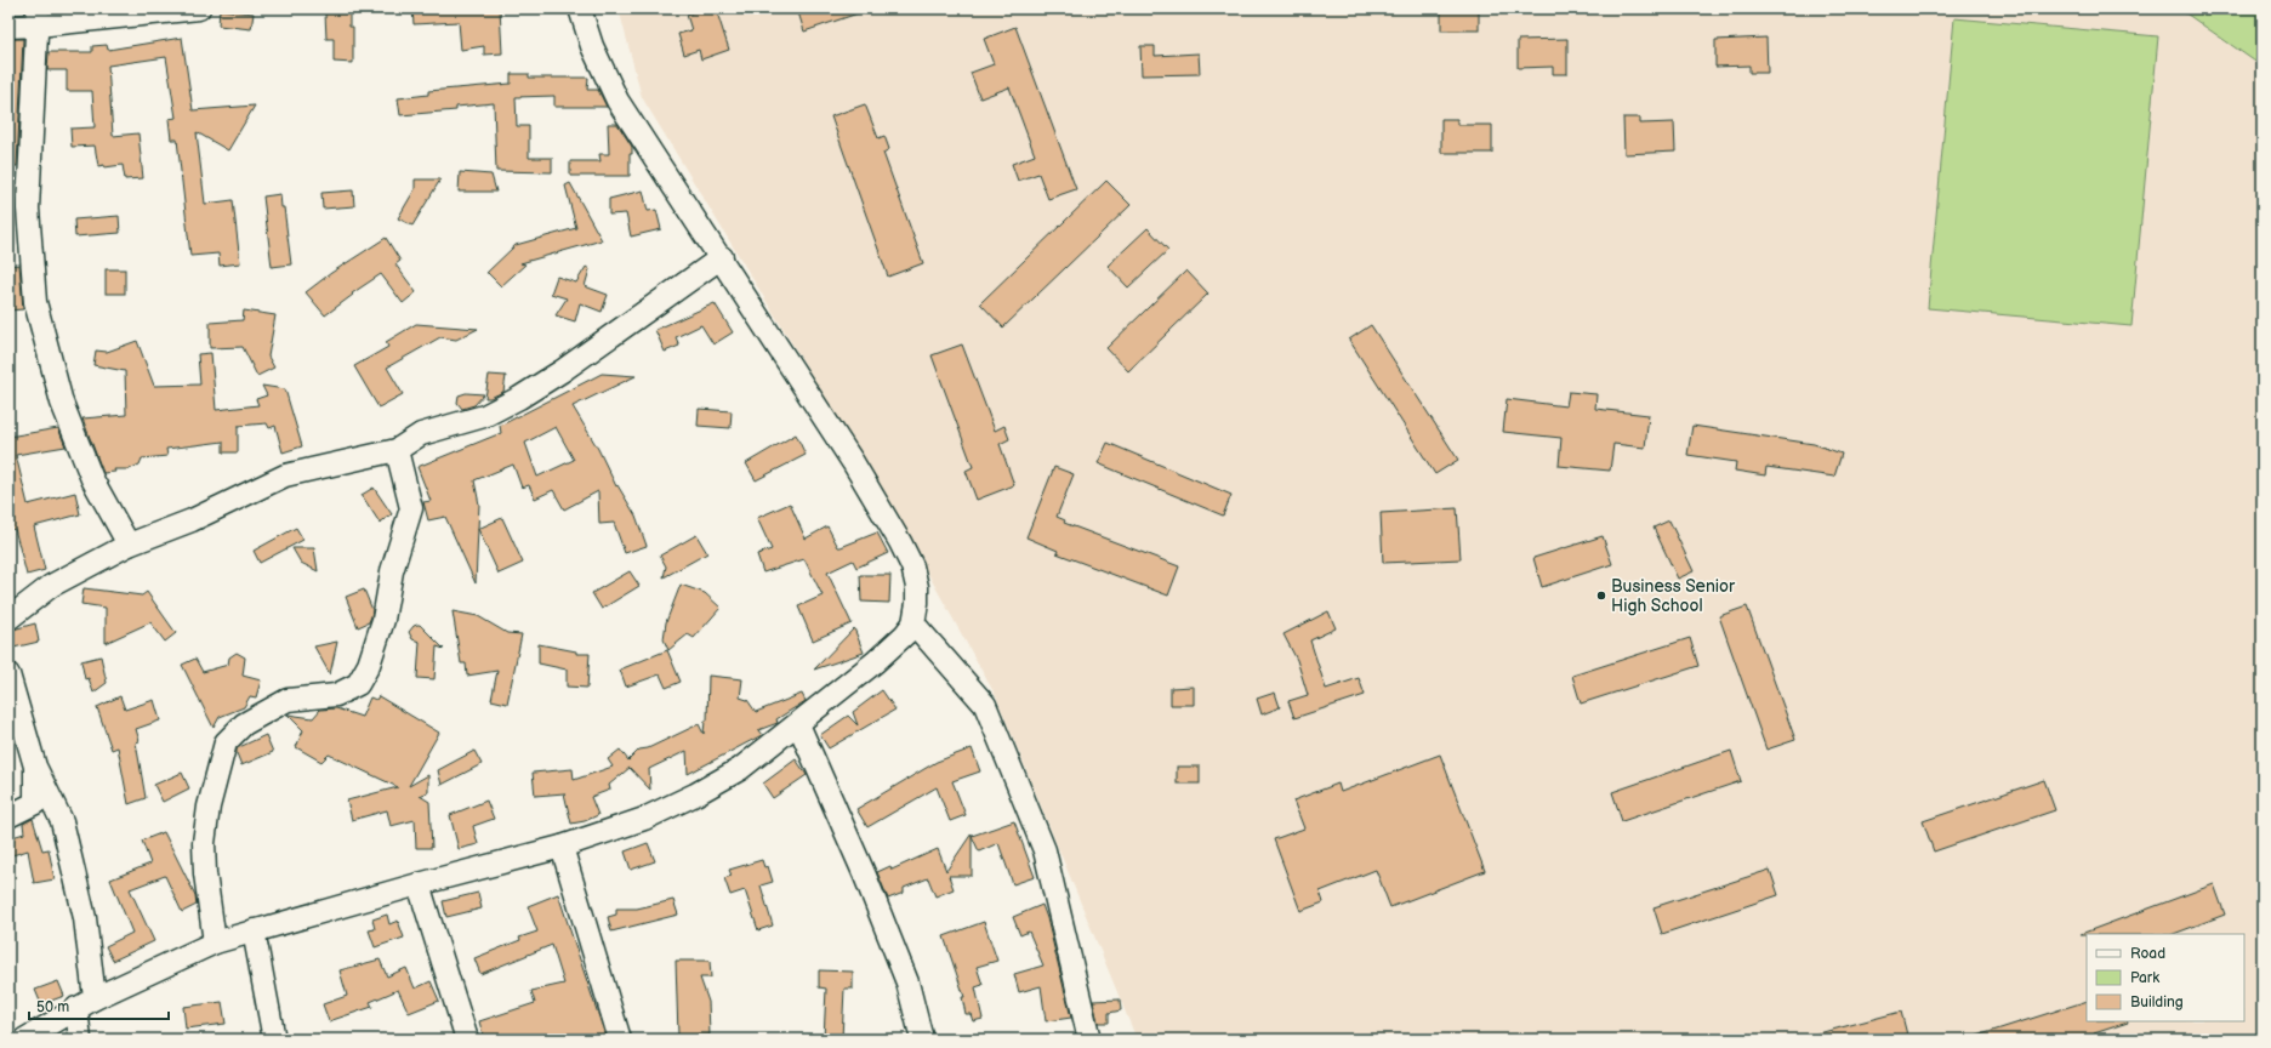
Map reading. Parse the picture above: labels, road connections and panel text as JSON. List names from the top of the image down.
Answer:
{
  "places": ["Business Senior High School"],
  "legend": ["Road", "Park", "Building"],
  "scale_bar": "50 m"
}
